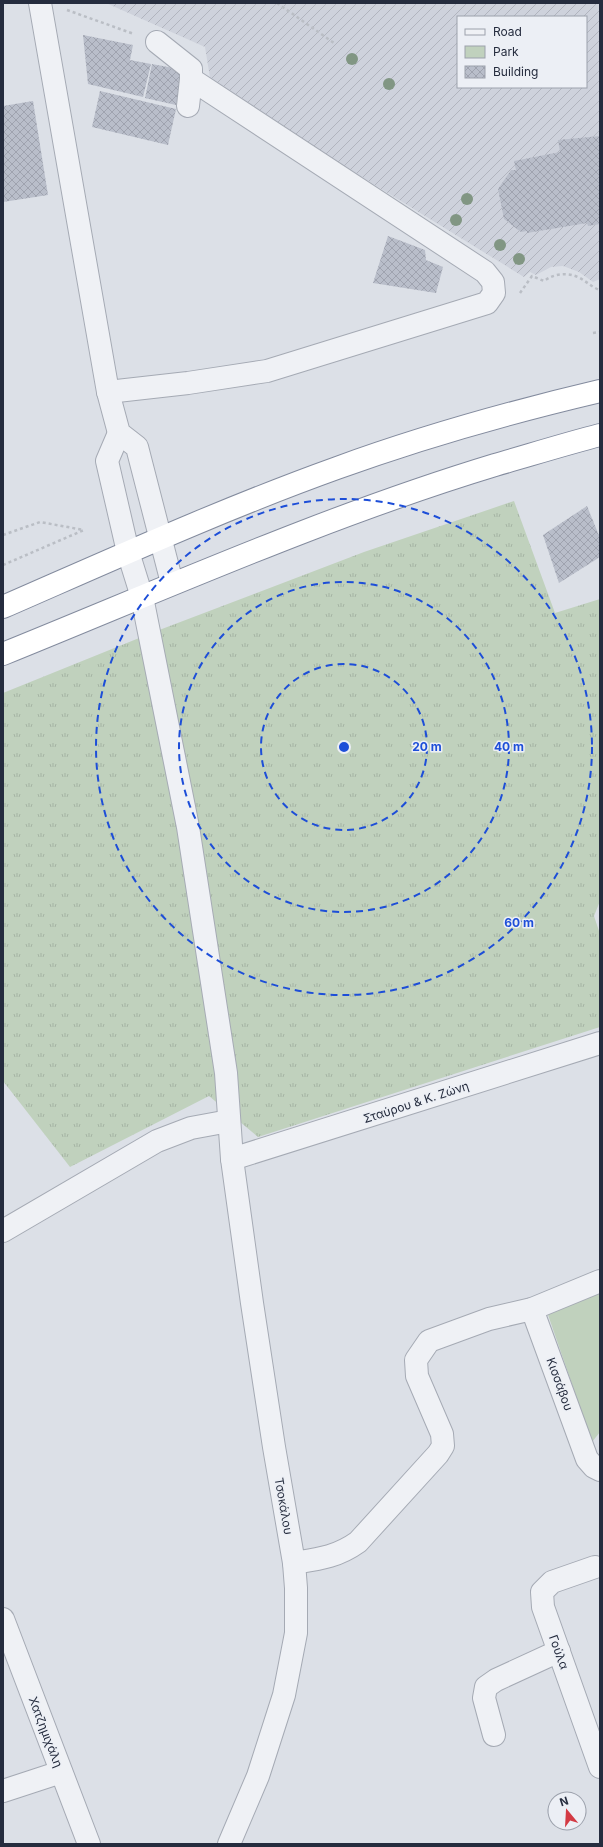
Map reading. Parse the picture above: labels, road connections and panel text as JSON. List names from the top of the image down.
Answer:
{
  "streets": {
    "street": [
      "Σταύρου & Κ. Ζώνη",
      "Κισσάβου",
      "Τσοκάλου",
      "Γούλα",
      "Χατζημιχάλη"
    ]
  },
  "crossings": [
    ["Σταύρου & Κ. Ζώνη", "Τσοκάλου"]
  ],
  "legend": ["Road", "Park", "Building"],
  "north": "top",
  "rings": ["20 m", "40 m", "60 m"]
}
